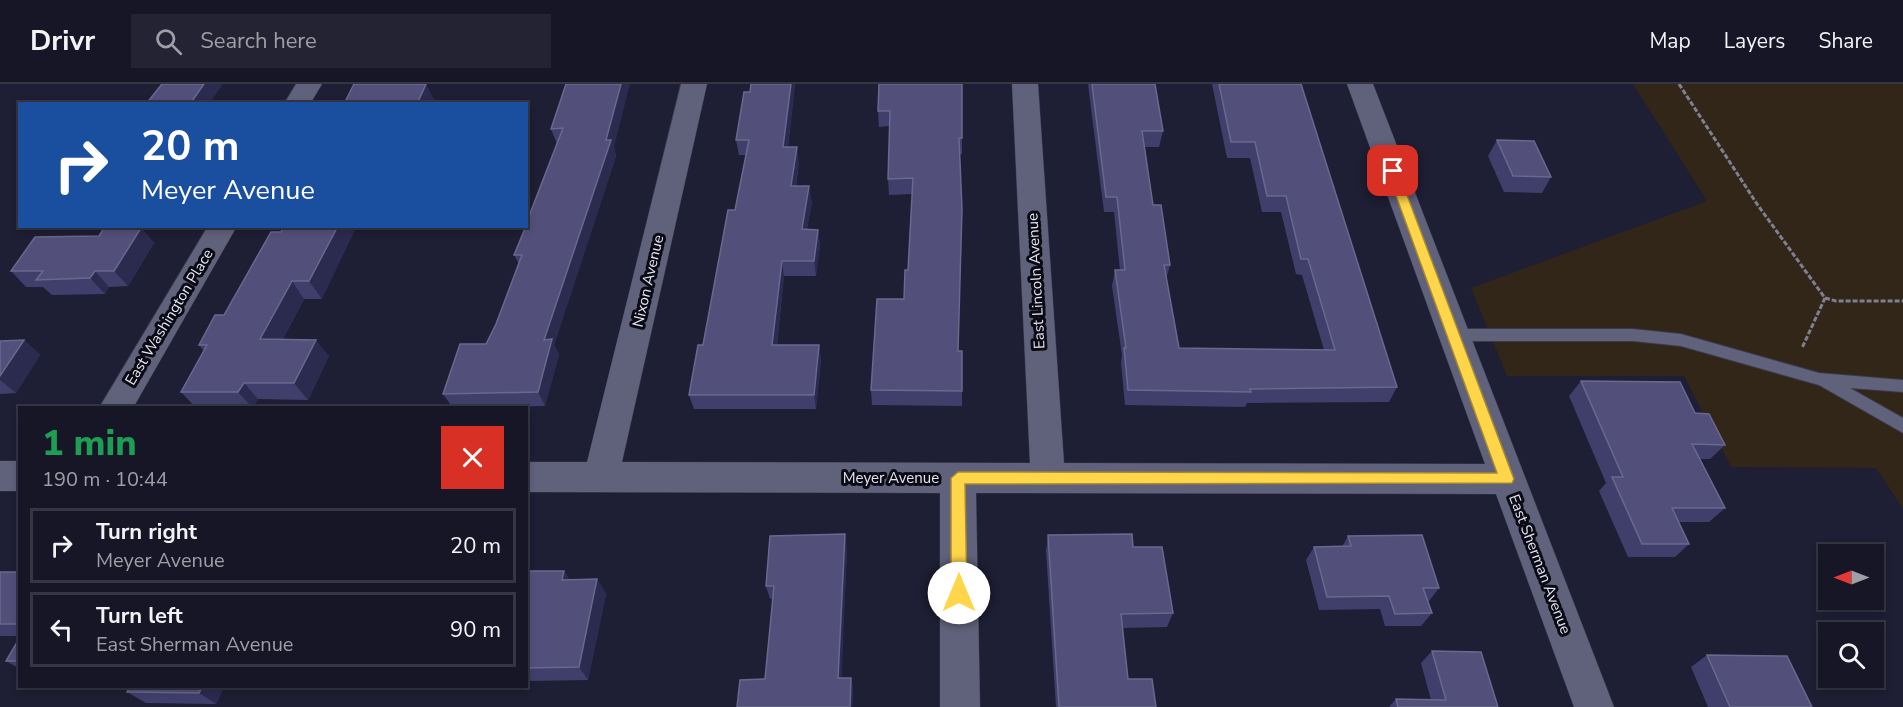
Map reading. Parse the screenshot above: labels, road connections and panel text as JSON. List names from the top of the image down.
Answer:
{
  "streets": {
    "street": [
      "Nixon Avenue",
      "East Lincoln Avenue",
      "East Washington Place",
      "Meyer Avenue",
      "East Sherman Avenue"
    ]
  },
  "crossings": [
    ["Nixon Avenue", "Meyer Avenue"],
    ["East Lincoln Avenue", "Meyer Avenue"],
    ["Meyer Avenue", "East Sherman Avenue"]
  ],
  "north": "left",
  "page": {
    "header": "Drivr",
    "search": "Search here",
    "nav": ["Map", "Layers", "Share"],
    "turn": ["20 m", "Meyer Avenue"],
    "heading": ["1 min", "190 m · 10:44"],
    "list": [
      {
        "name": "Turn right",
        "note": "Meyer Avenue",
        "value": "20 m"
      },
      {
        "name": "Turn left",
        "note": "East Sherman Avenue",
        "value": "90 m"
      }
    ]
  }
}
